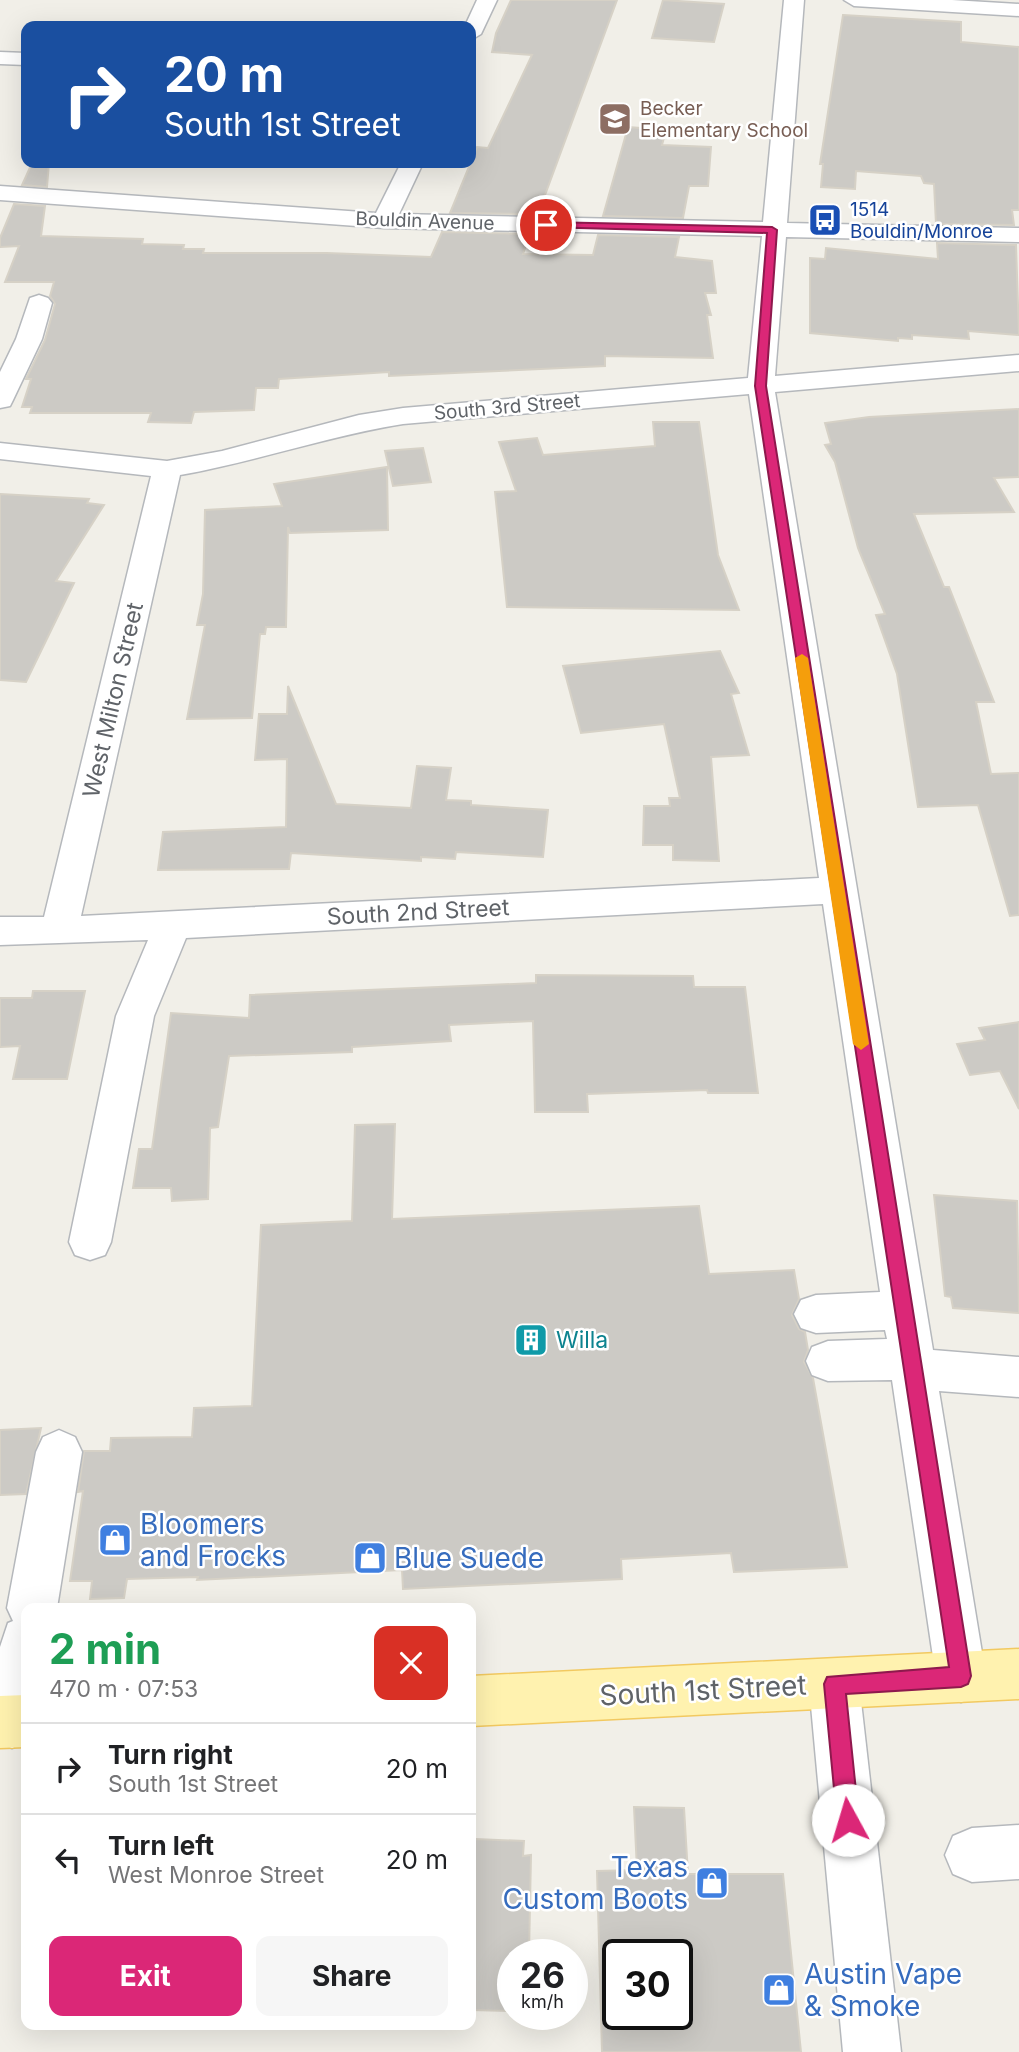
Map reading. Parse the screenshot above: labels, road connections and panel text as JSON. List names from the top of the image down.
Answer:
{
  "streets": {
    "main road": ["South 1st Street"],
    "street": [
      "Bouldin Avenue",
      "South 3rd Street",
      "West Milton Street",
      "South 2nd Street"
    ]
  },
  "crossings": [
    ["South 3rd Street", "West Milton Street"],
    ["West Milton Street", "South 2nd Street"]
  ],
  "places": {
    "school or university": ["Becker Elementary School"],
    "bus stop": ["1514 Bouldin/Monroe"],
    "building": ["Willa"],
    "shop": [
      "Bloomers and Frocks",
      "Blue Suede",
      "Texas Custom Boots",
      "Austin Vape & Smoke"
    ]
  },
  "page": {
    "turn": ["20 m", "South 1st Street"],
    "heading": ["2 min", "470 m · 07:53"],
    "list": [
      {
        "name": "Turn right",
        "note": "South 1st Street",
        "value": "20 m"
      },
      {
        "name": "Turn left",
        "note": "West Monroe Street",
        "value": "20 m"
      }
    ],
    "buttons": ["Exit", "Share"],
    "speed": "26 km/h",
    "limit": "30"
  }
}
